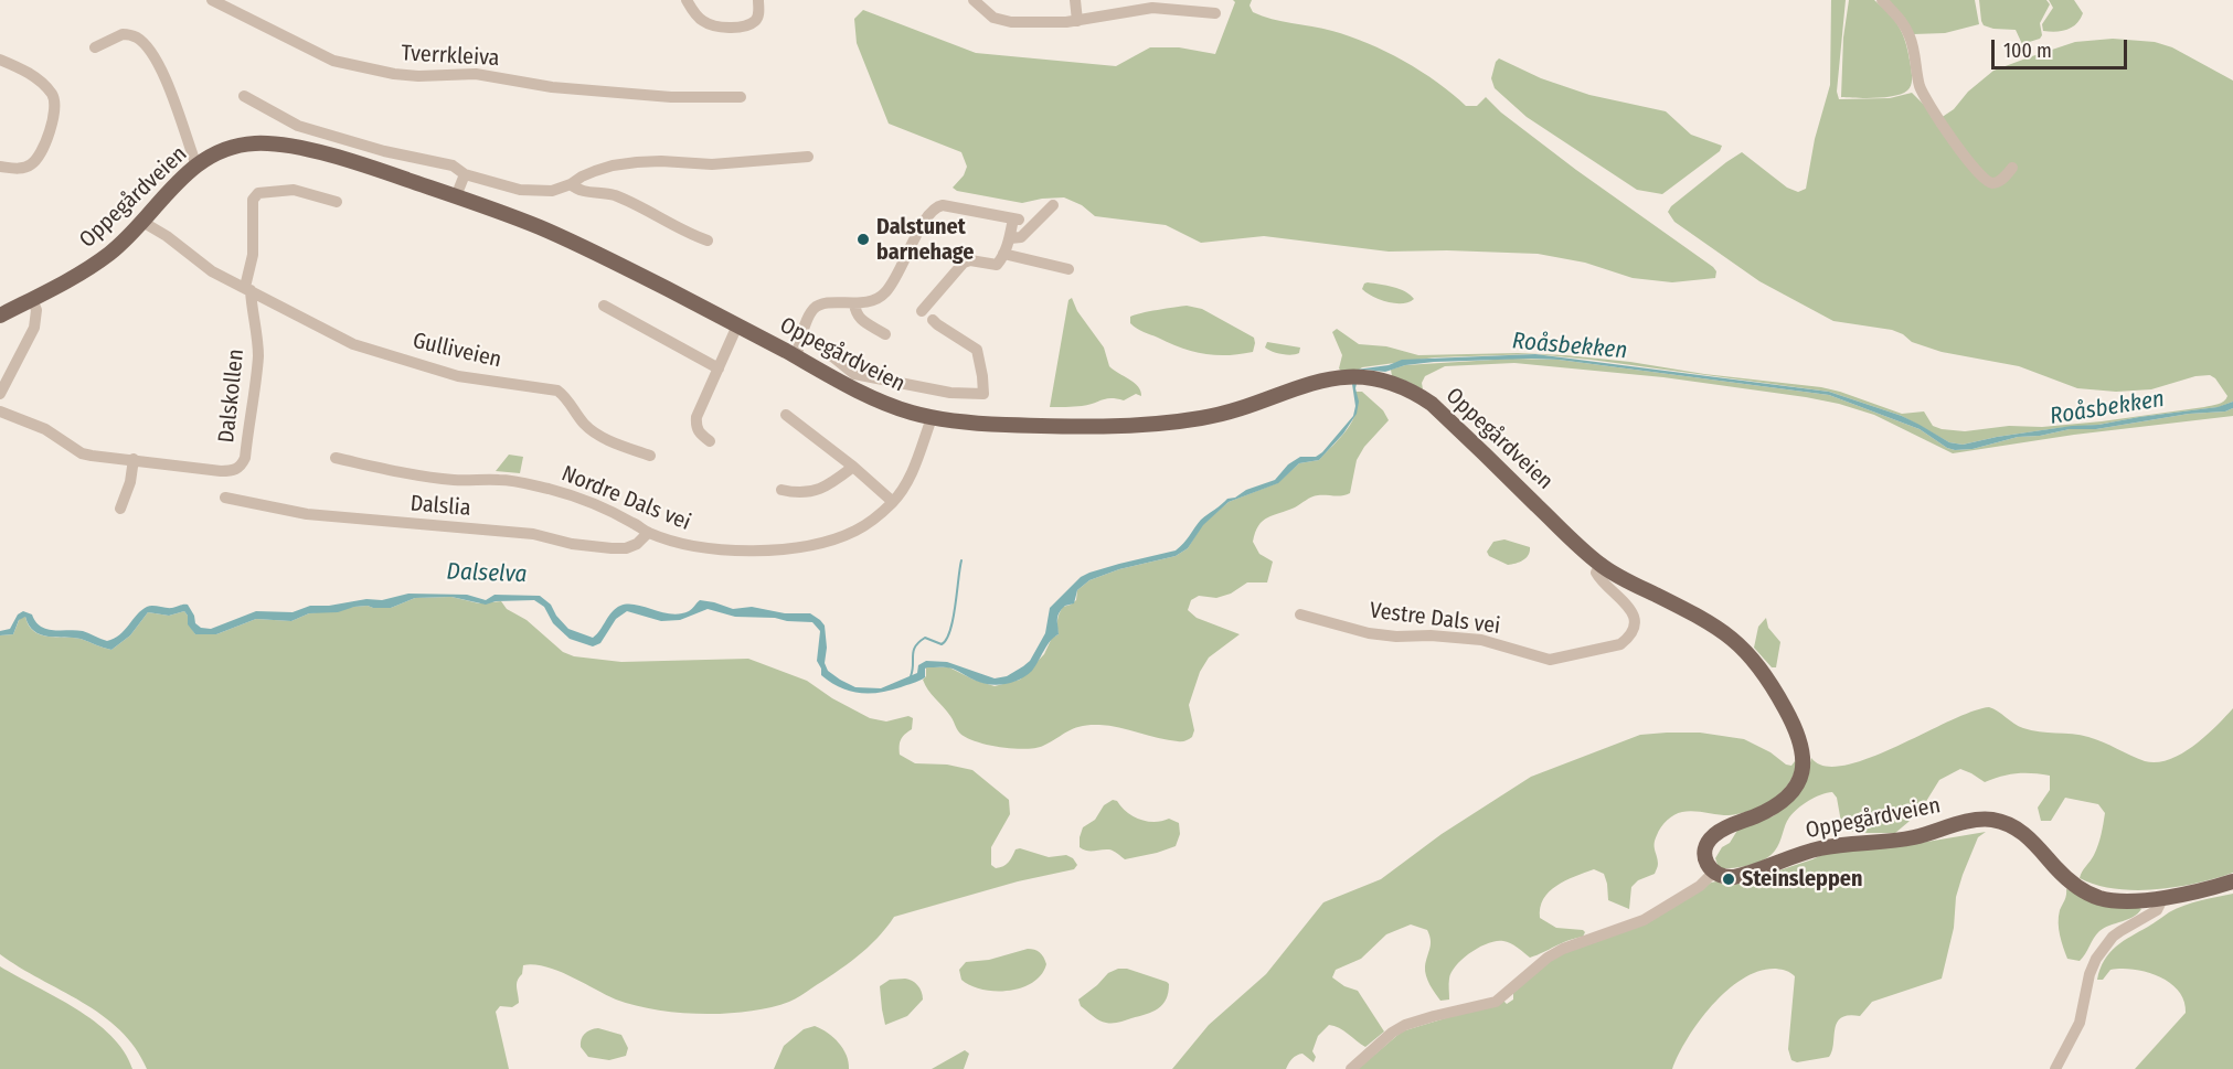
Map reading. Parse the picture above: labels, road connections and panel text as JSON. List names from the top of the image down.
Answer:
{
  "streets": {
    "main road": ["Oppegårdveien"],
    "street": [
      "Tverrkleiva",
      "Gulliveien",
      "Dalskollen",
      "Nordre Dals vei",
      "Dalslia",
      "Vestre Dals vei"
    ]
  },
  "crossings": [
    ["Oppegårdveien", "Gulliveien"],
    ["Oppegårdveien", "Nordre Dals vei"],
    ["Oppegårdveien", "Vestre Dals vei"],
    ["Gulliveien", "Dalskollen"],
    ["Nordre Dals vei", "Dalslia"]
  ],
  "water": ["Roåsbekken", "Dalselva"],
  "places": ["Dalstunet barnehage", "Steinsleppen"],
  "scale_bar": "100 m"
}
